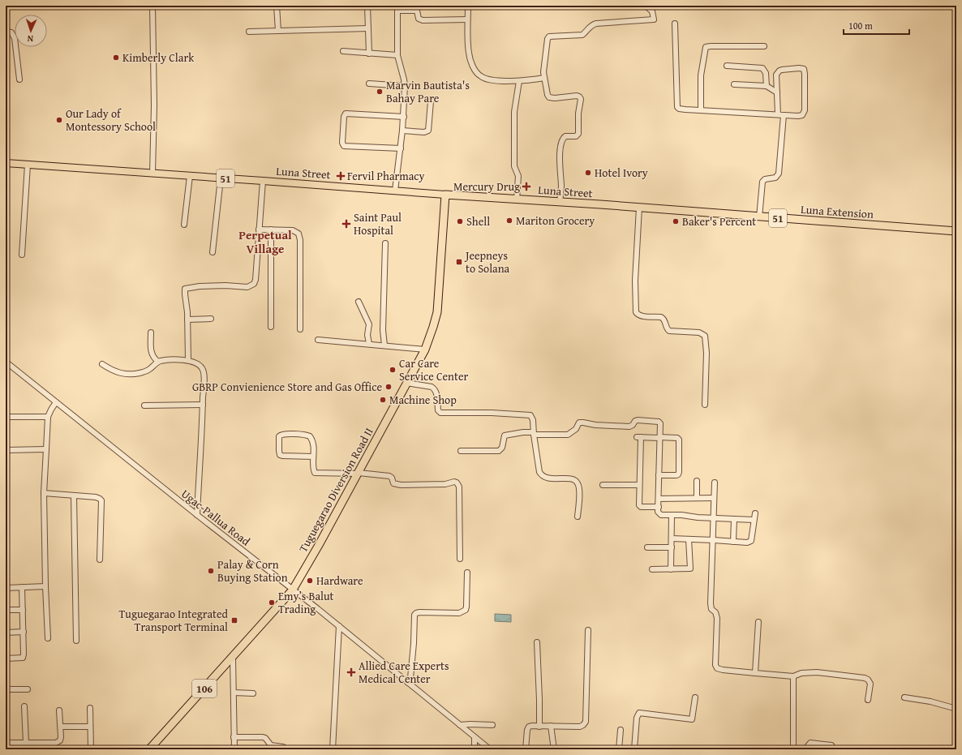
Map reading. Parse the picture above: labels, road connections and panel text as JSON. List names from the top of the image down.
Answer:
{
  "streets": {
    "highway": [
      "Luna Street",
      "51",
      "Luna Extension",
      "Tuguegarao Diversion Road Ⅱ",
      "106"
    ],
    "street": ["Ugac-Pallua Road"]
  },
  "crossings": [
    ["Luna Street", "Luna Extension"],
    ["Luna Street", "Tuguegarao Diversion Road Ⅱ"],
    ["Tuguegarao Diversion Road Ⅱ", "Ugac-Pallua Road"]
  ],
  "districts": ["Perpetual Village"],
  "places": {
    "other": [
      "Kimberly Clark",
      "Marvin Bautista's Bahay Pare",
      "Our Lady of Montessory School",
      "Hotel Ivory",
      "Mariton Grocery",
      "Shell",
      "Baker's Percent",
      "Car Care Service Center",
      "GBRP Convienience Store and Gas Office",
      "Machine Shop",
      "Palay & Corn Buying Station",
      "Hardware",
      "Emy’s Balut Trading"
    ],
    "health": [
      "Fervil Pharmacy",
      "Mercury Drug",
      "Saint Paul Hospital",
      "Allied Care Experts Medical Center"
    ],
    "transit": ["Jeepneys to Solana", "Tuguegarao Integrated Transport Terminal"]
  },
  "scale_bar": "100 m",
  "north": "bottom"
}
